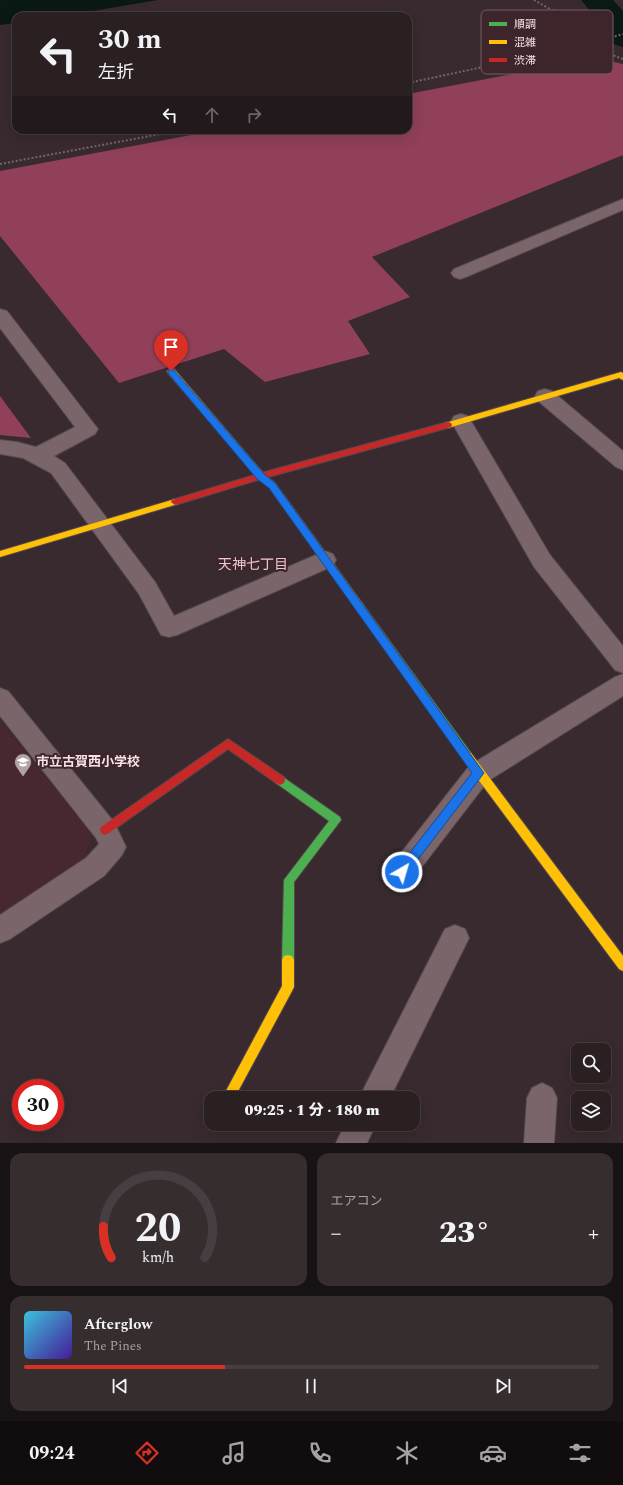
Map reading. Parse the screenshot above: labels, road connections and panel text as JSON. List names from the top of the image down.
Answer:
{
  "districts": ["天神七丁目"],
  "places": {
    "school or university": ["市立古賀西小学校"]
  },
  "legend": ["順調", "混雑", "渋滞"],
  "page": {
    "turn": ["30 m", "左折"],
    "limit": "30",
    "trip": "09:25 · 1 分 · 180 m",
    "tile": "エアコン",
    "heat": ["−", "23°", "+"],
    "song": ["Afterglow", "The Pines"],
    "tabs": "09:24",
    "gauge": ["20", "km/h"]
  }
}
